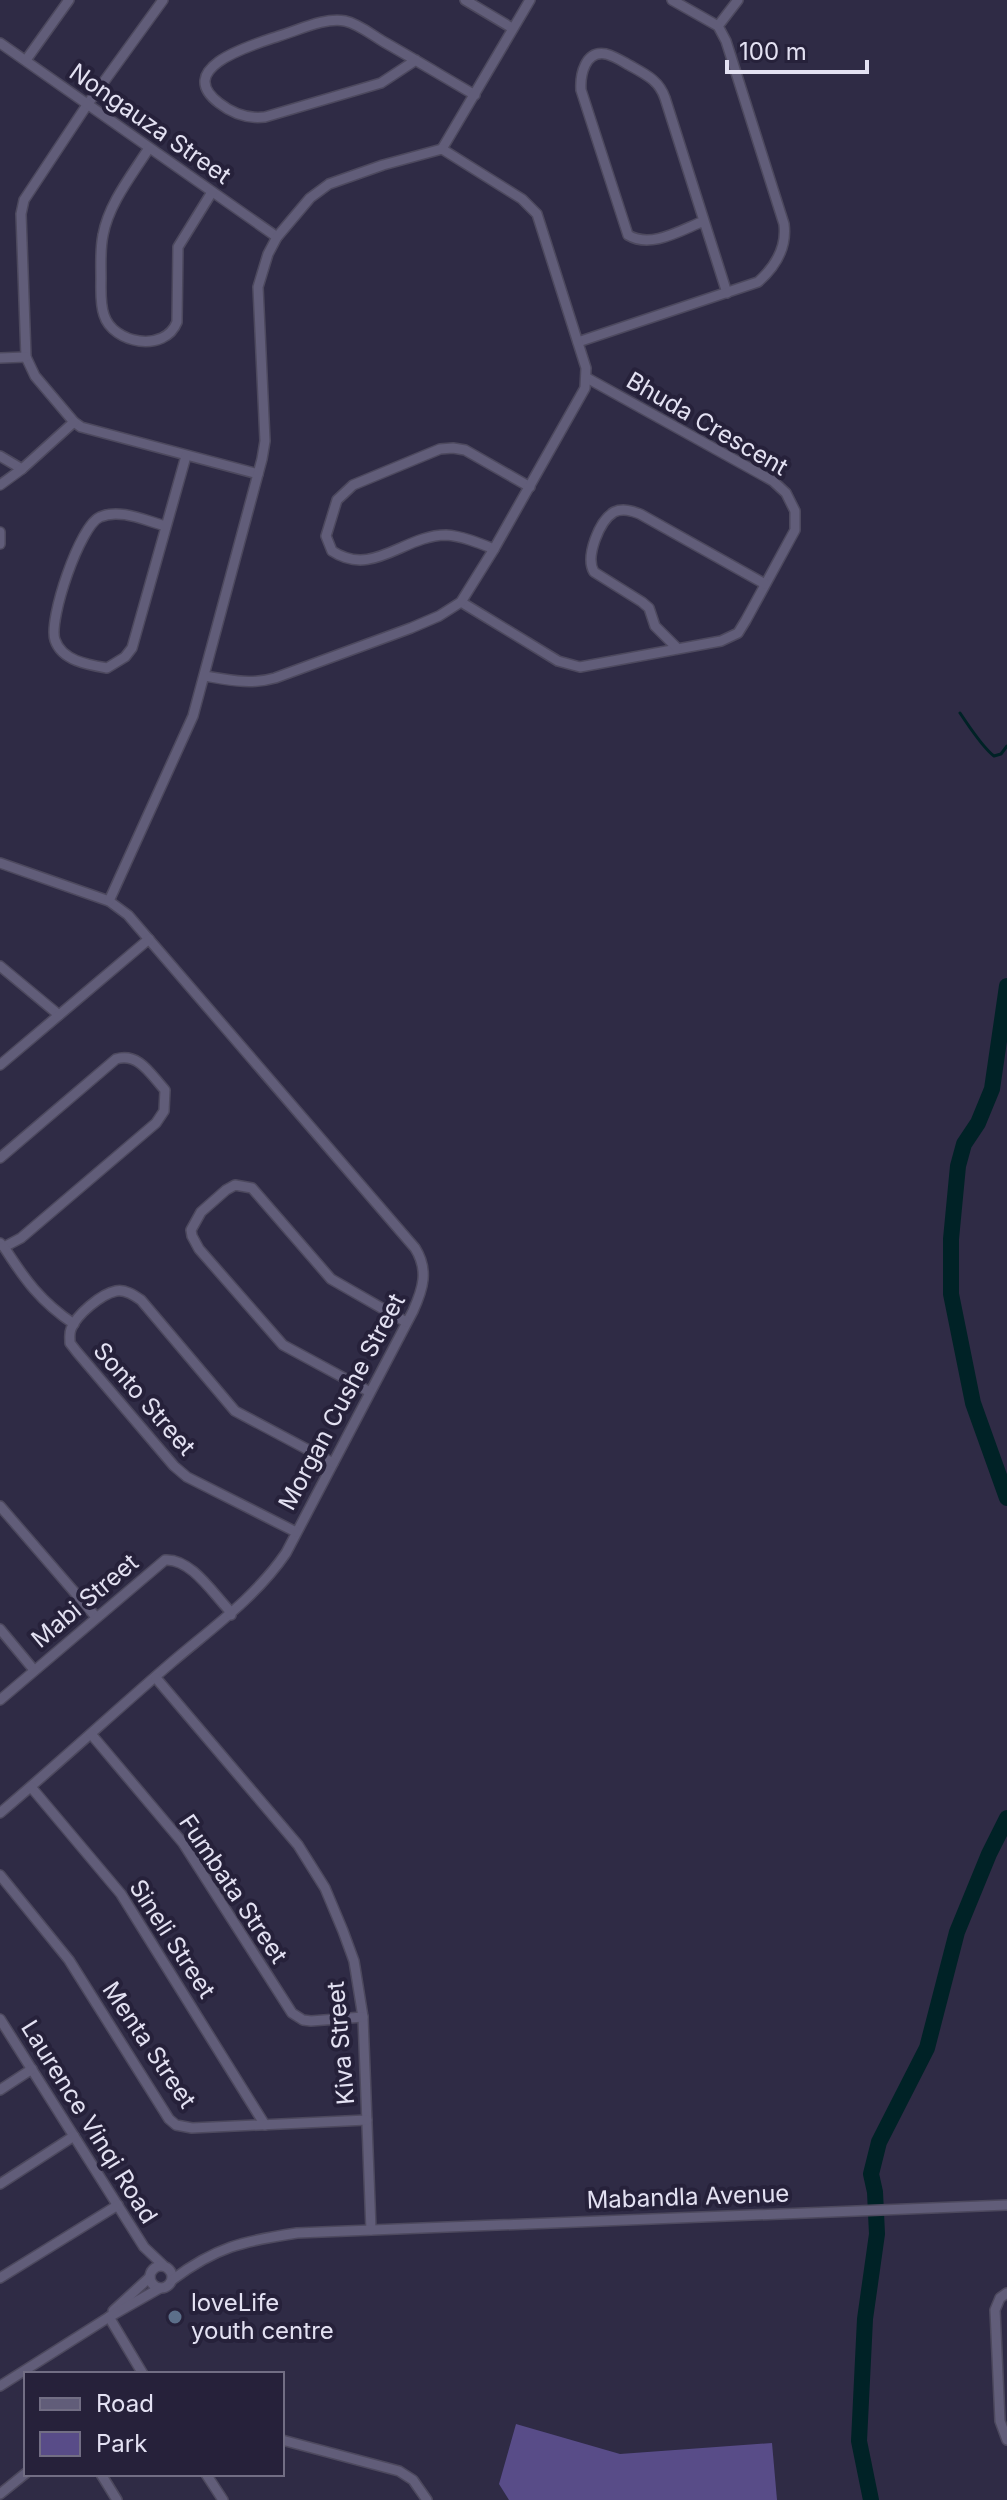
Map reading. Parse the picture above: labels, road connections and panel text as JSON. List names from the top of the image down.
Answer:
{
  "streets": {
    "street": [
      "Nongauza Street",
      "Bhuda Crescent",
      "Sonto Street",
      "Morgan Cushe Street",
      "Mabi Street",
      "Fumbata Street",
      "Sineli Street",
      "Kiva Street",
      "Menta Street",
      "Laurence Vinqi Road",
      "Mabandla Avenue"
    ]
  },
  "crossings": [
    ["Sonto Street", "Morgan Cushe Street"],
    ["Morgan Cushe Street", "Mabi Street"],
    ["Morgan Cushe Street", "Fumbata Street"],
    ["Morgan Cushe Street", "Sineli Street"],
    ["Morgan Cushe Street", "Kiva Street"],
    ["Fumbata Street", "Kiva Street"],
    ["Sineli Street", "Menta Street"],
    ["Kiva Street", "Menta Street"],
    ["Kiva Street", "Mabandla Avenue"]
  ],
  "places": ["loveLife youth centre"],
  "legend": ["Road", "Park"],
  "scale_bar": "100 m"
}
